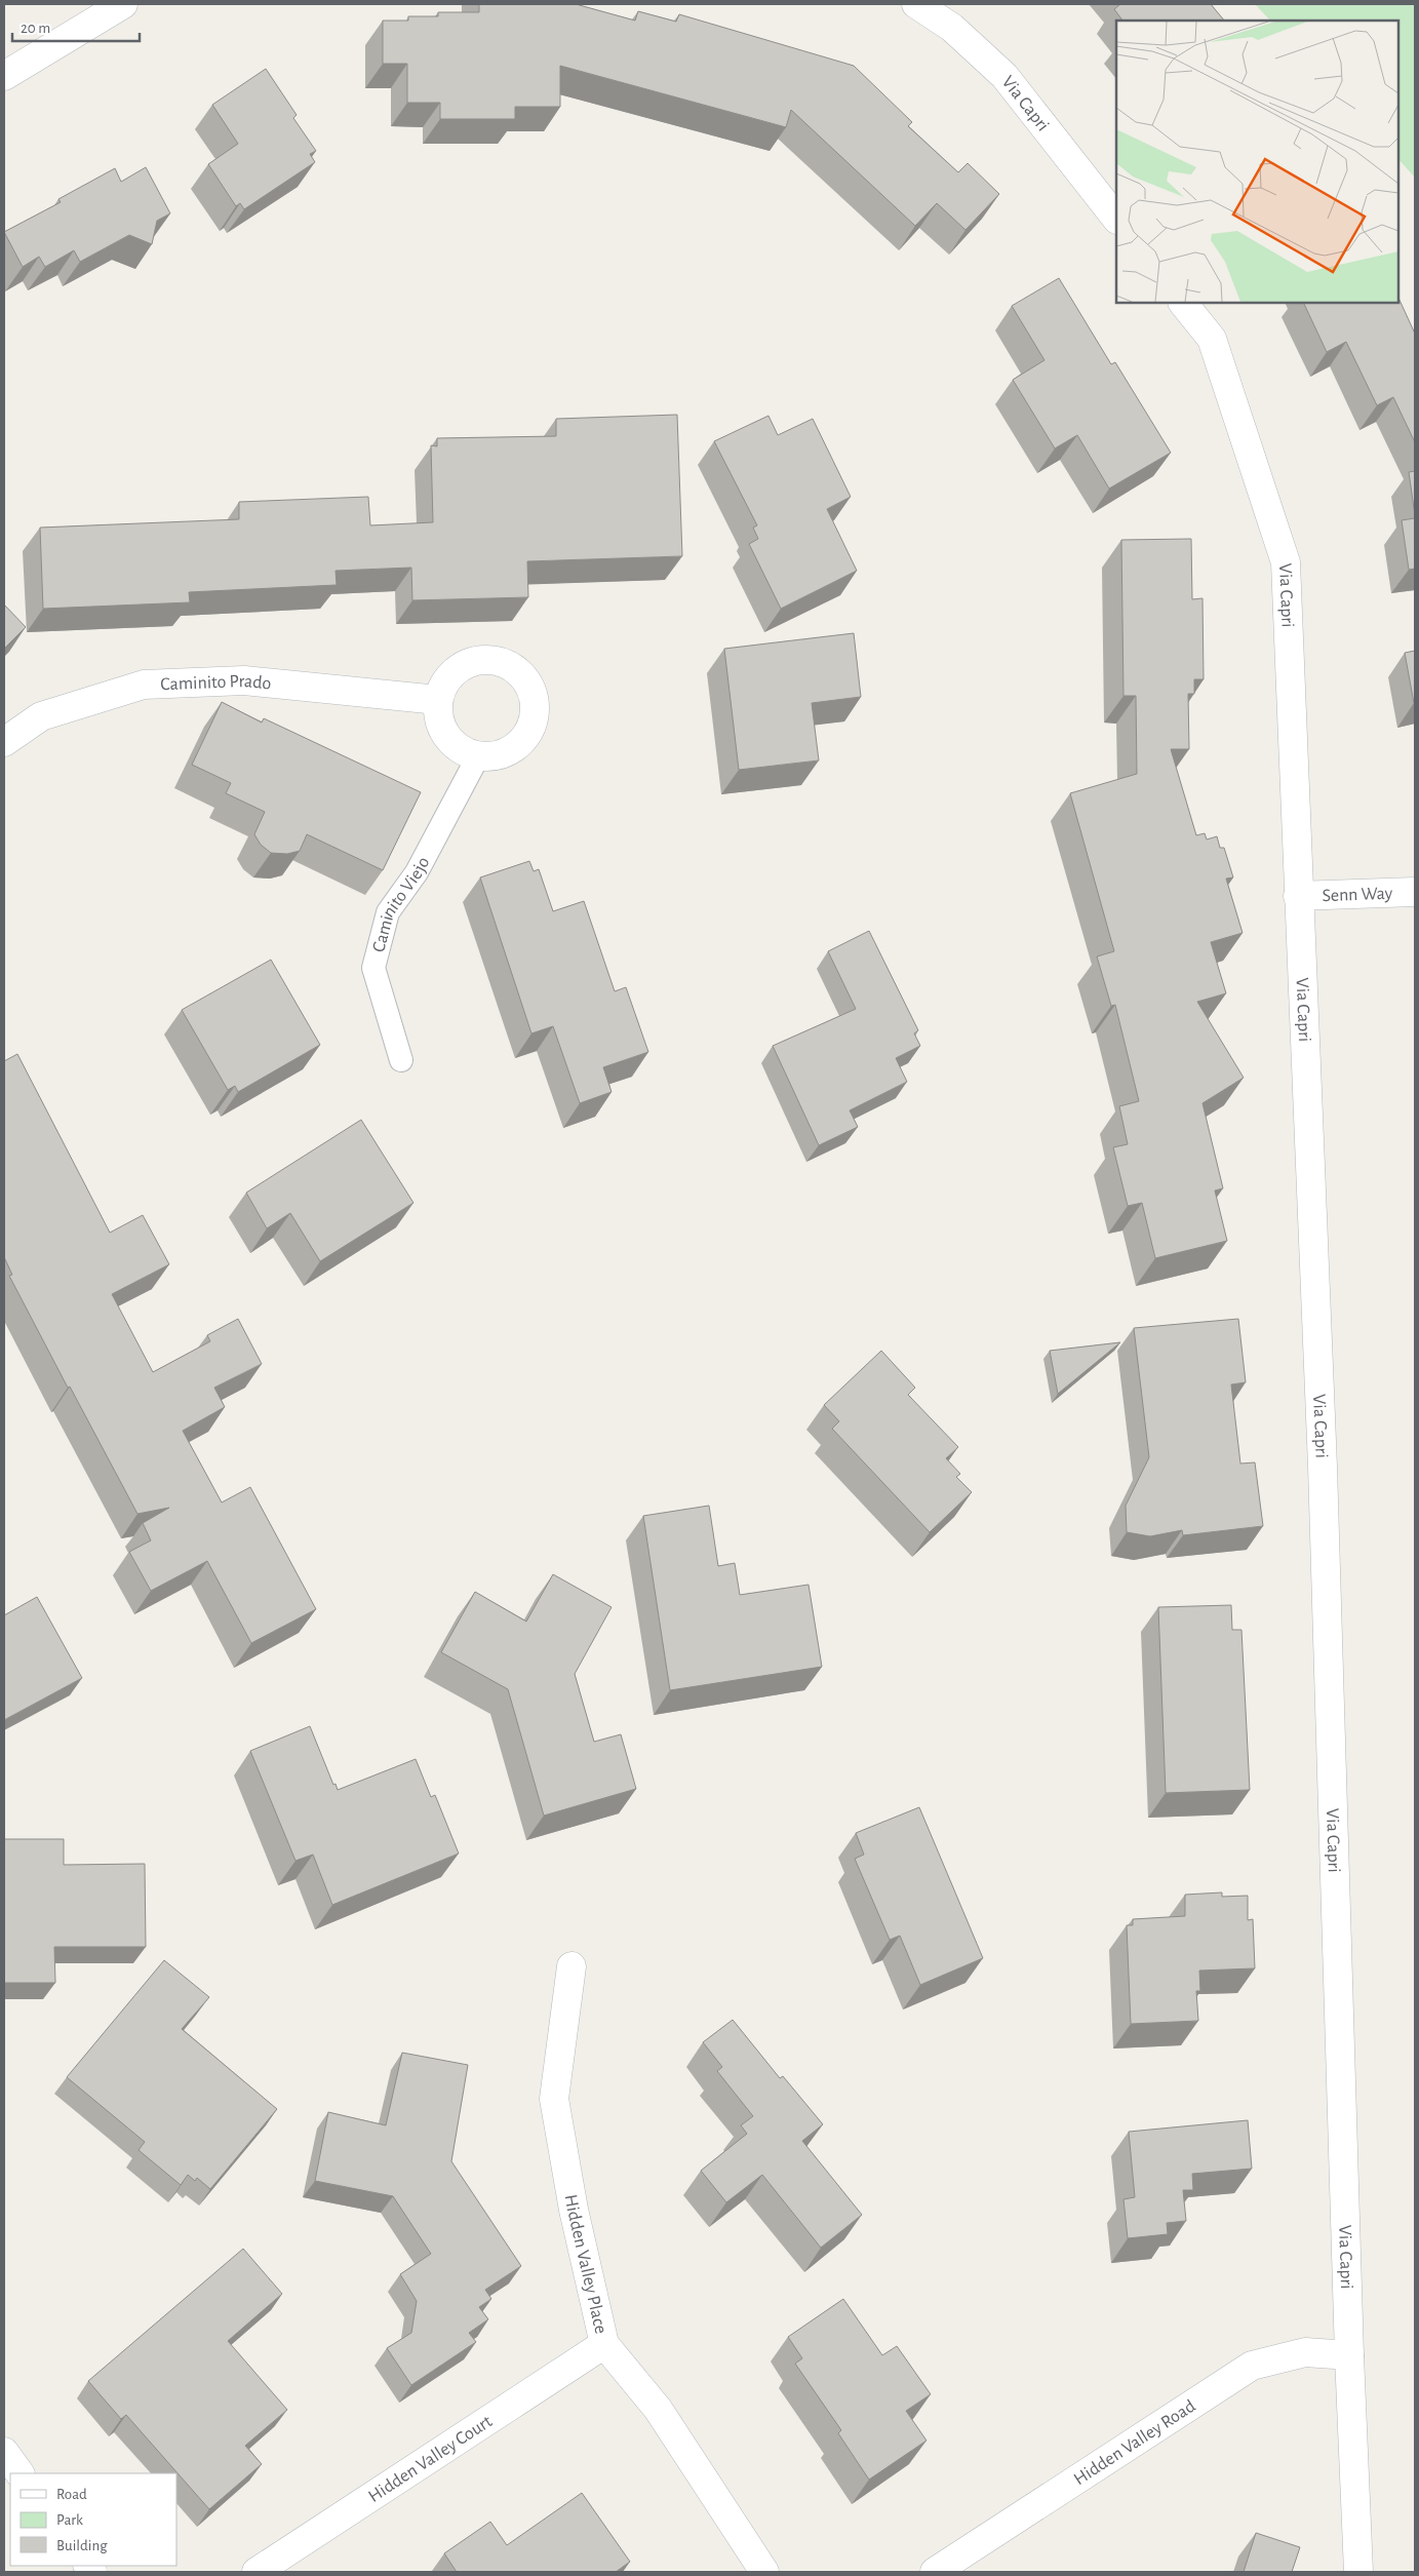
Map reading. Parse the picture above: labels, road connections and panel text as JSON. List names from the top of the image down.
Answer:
{
  "streets": {
    "street": [
      "Via Capri",
      "Caminito Prado",
      "Senn Way",
      "Hidden Valley Place",
      "Hidden Valley Road",
      "Hidden Valley Court"
    ],
    "lane": ["Caminito Viejo"]
  },
  "crossings": [
    ["Via Capri", "Senn Way"],
    ["Via Capri", "Hidden Valley Road"],
    ["Caminito Prado", "Caminito Viejo"],
    ["Hidden Valley Place", "Hidden Valley Court"]
  ],
  "legend": ["Road", "Park", "Building"],
  "scale_bar": "20 m"
}
